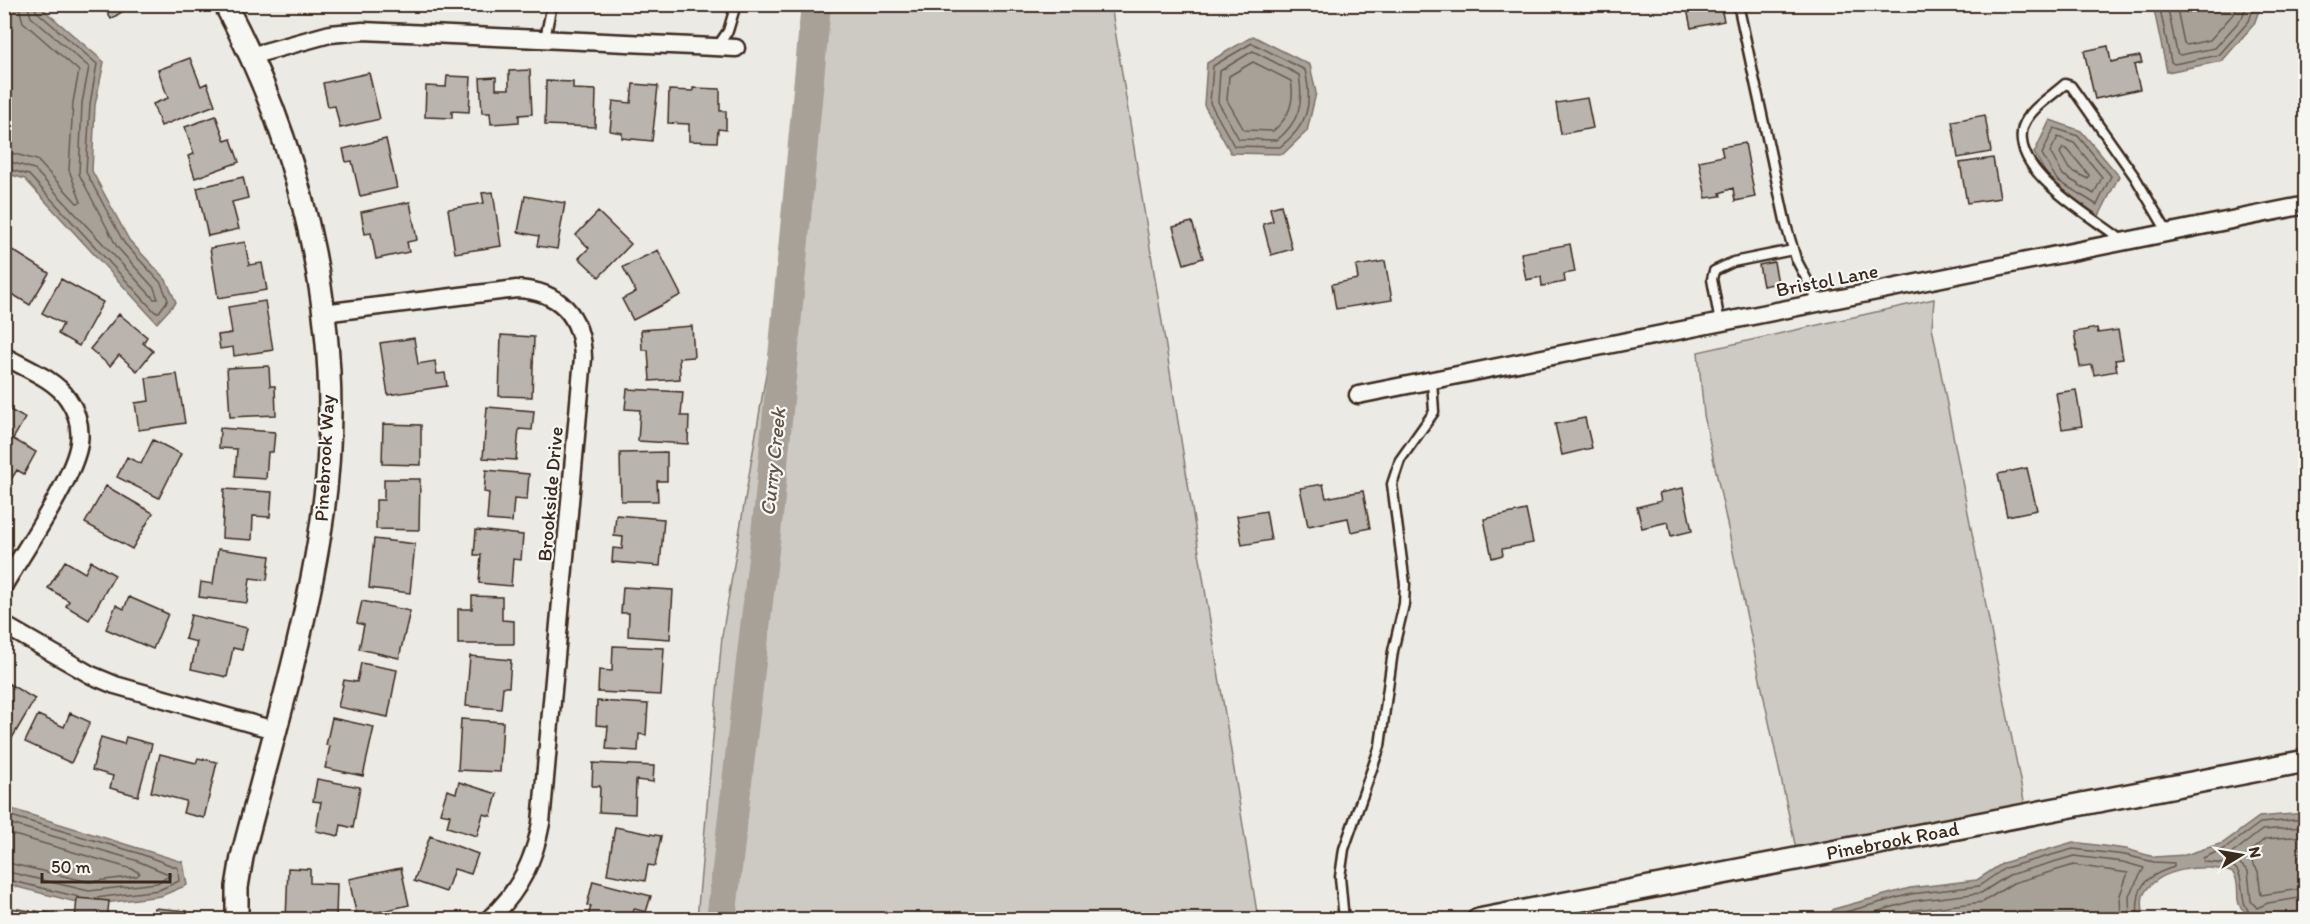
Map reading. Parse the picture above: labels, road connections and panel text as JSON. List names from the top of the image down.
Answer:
{
  "streets": {
    "street": [
      "Bristol Lane",
      "Pinebrook Way",
      "Brookside Drive",
      "Pinebrook Road"
    ]
  },
  "crossings": [
    ["Pinebrook Way", "Brookside Drive"]
  ],
  "water": ["Curry Creek"],
  "scale_bar": "50 m",
  "north": "right"
}
